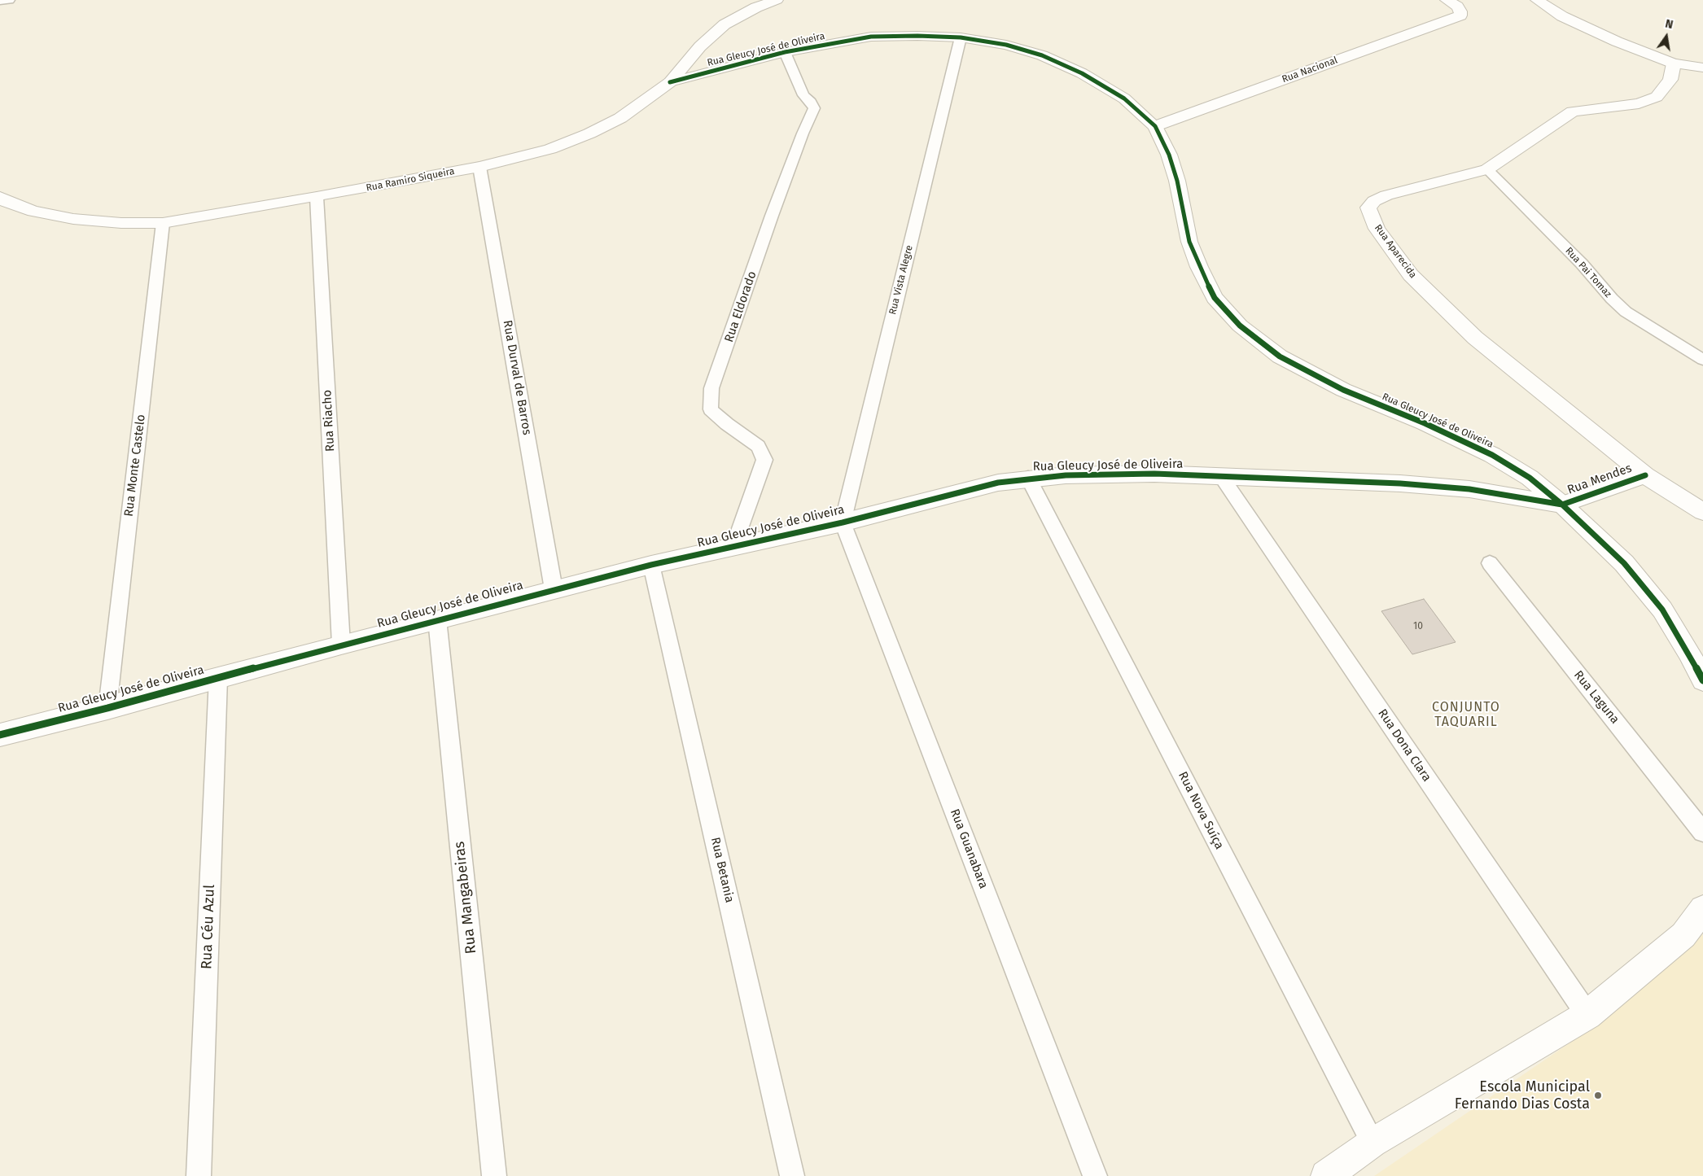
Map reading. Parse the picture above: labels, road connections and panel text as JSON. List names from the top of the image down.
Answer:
{
  "streets": {
    "street": [
      "Rua Gleucy José de Oliveira",
      "Rua Nacional",
      "Rua Ramiro Siqueira",
      "Rua Aparecida",
      "Rua Mendes"
    ],
    "lane": [
      "Rua Pai Tomaz",
      "Rua Vista Alegre",
      "Rua Eldorado",
      "Rua Durval de Barros",
      "Rua Riacho",
      "Rua Monte Castelo",
      "Rua Laguna",
      "Rua Dona Clara",
      "Rua Nova Suíça",
      "Rua Guanabara",
      "Rua Betania",
      "Rua Mangabeiras",
      "Rua Céu Azul"
    ]
  },
  "crossings": [
    ["Rua Gleucy José de Oliveira", "Rua Nacional"],
    ["Rua Gleucy José de Oliveira", "Rua Ramiro Siqueira"],
    ["Rua Gleucy José de Oliveira", "Rua Vista Alegre"],
    ["Rua Gleucy José de Oliveira", "Rua Eldorado"],
    ["Rua Gleucy José de Oliveira", "Rua Durval de Barros"],
    ["Rua Gleucy José de Oliveira", "Rua Riacho"],
    ["Rua Gleucy José de Oliveira", "Rua Monte Castelo"],
    ["Rua Gleucy José de Oliveira", "Rua Mendes"],
    ["Rua Gleucy José de Oliveira", "Rua Dona Clara"],
    ["Rua Gleucy José de Oliveira", "Rua Nova Suíça"],
    ["Rua Gleucy José de Oliveira", "Rua Guanabara"],
    ["Rua Gleucy José de Oliveira", "Rua Betania"],
    ["Rua Gleucy José de Oliveira", "Rua Mangabeiras"],
    ["Rua Gleucy José de Oliveira", "Rua Céu Azul"],
    ["Rua Ramiro Siqueira", "Rua Durval de Barros"],
    ["Rua Ramiro Siqueira", "Rua Riacho"],
    ["Rua Ramiro Siqueira", "Rua Monte Castelo"],
    ["Rua Aparecida", "Rua Pai Tomaz"],
    ["Rua Aparecida", "Rua Mendes"],
    ["Rua Vista Alegre", "Rua Guanabara"]
  ],
  "districts": ["CONJUNTO TAQUARIL"],
  "places": ["Escola Municipal Fernando Dias Costa"],
  "house_numbers": ["10"],
  "north": "top"
}
